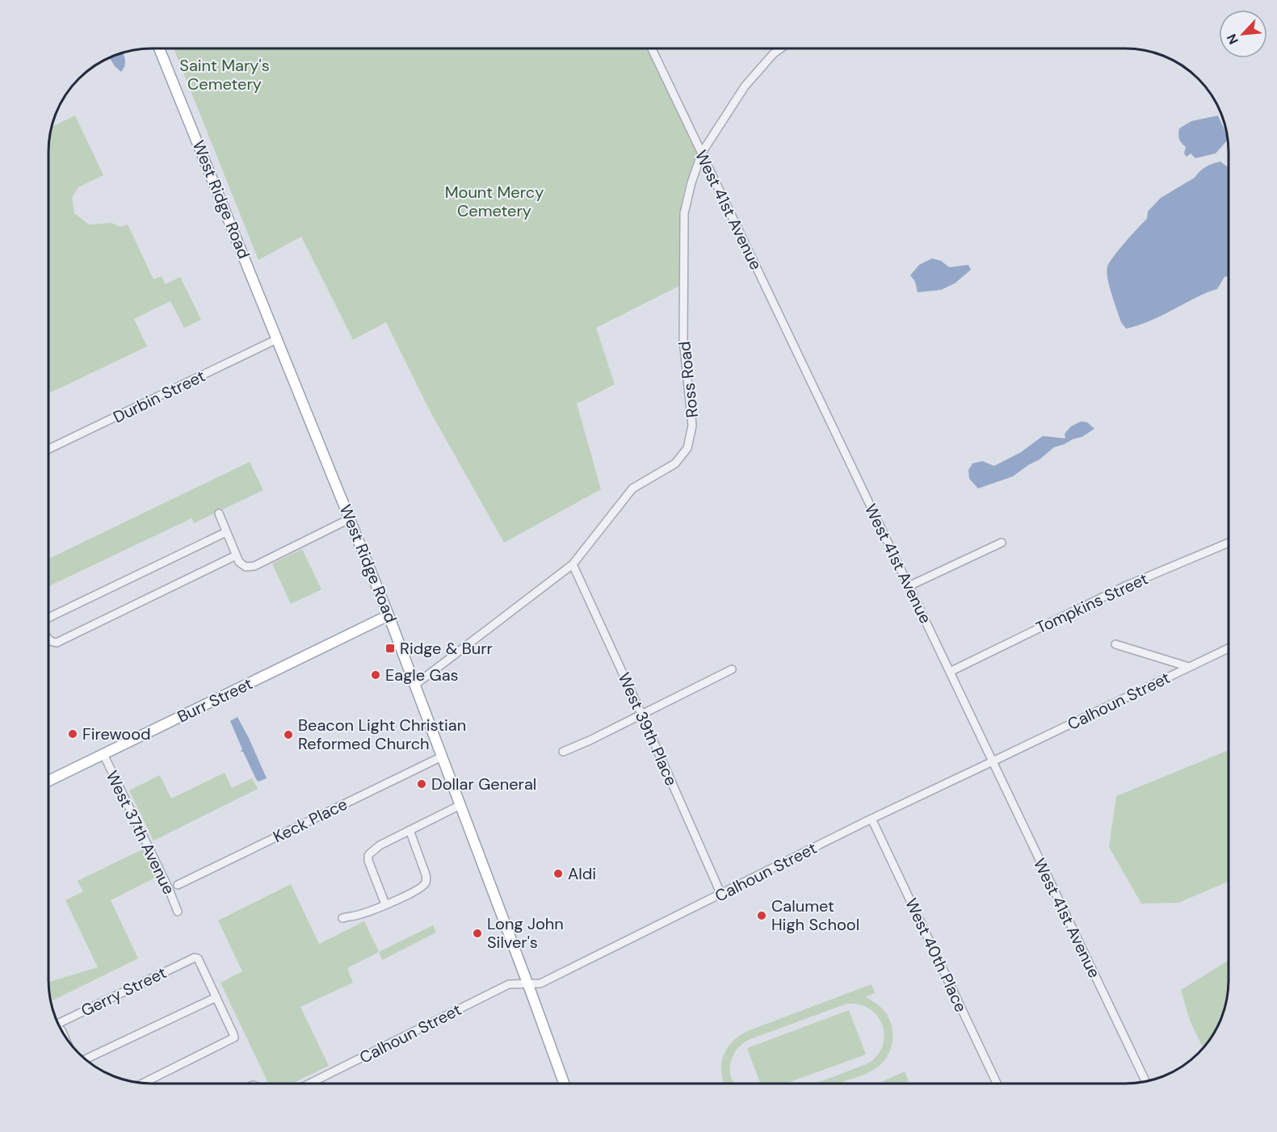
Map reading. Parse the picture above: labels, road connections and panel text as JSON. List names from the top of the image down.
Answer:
{
  "streets": {
    "main road": ["West Ridge Road", "Burr Street"],
    "street": [
      "West 41st Avenue",
      "Ross Road",
      "Durbin Street",
      "Tompkins Street",
      "Calhoun Street",
      "West 39th Place",
      "Keck Place",
      "West 37th Avenue",
      "West 40th Place",
      "Gerry Street"
    ]
  },
  "crossings": [
    ["West Ridge Road", "Ross Road"],
    ["West Ridge Road", "Durbin Street"],
    ["West Ridge Road", "Burr Street"],
    ["West Ridge Road", "Calhoun Street"],
    ["West Ridge Road", "Keck Place"],
    ["West 41st Avenue", "Ross Road"],
    ["West 41st Avenue", "Tompkins Street"],
    ["West 41st Avenue", "Calhoun Street"],
    ["Ross Road", "West 39th Place"],
    ["Burr Street", "West 37th Avenue"],
    ["Calhoun Street", "West 39th Place"],
    ["Calhoun Street", "West 40th Place"]
  ],
  "parks": ["Saint Mary's Cemetery", "Mount Mercy Cemetery"],
  "places": {
    "transit": ["Ridge & Burr"],
    "other": [
      "Eagle Gas",
      "Firewood",
      "Beacon Light Christian Reformed Church",
      "Dollar General",
      "Aldi",
      "Calumet High School",
      "Long John Silver's"
    ]
  },
  "north": "bottom left"
}
